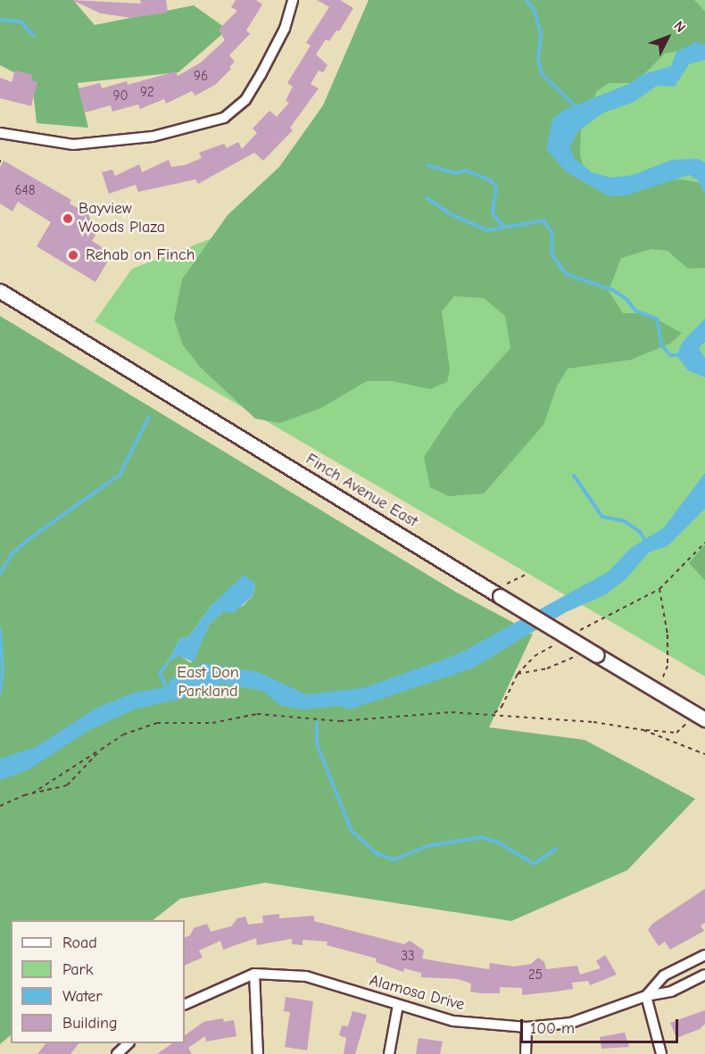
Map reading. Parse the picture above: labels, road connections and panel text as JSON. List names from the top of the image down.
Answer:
{
  "streets": {
    "main road": ["Finch Avenue East"],
    "street": ["Alamosa Drive"]
  },
  "parks": ["East Don Parkland"],
  "places": ["Bayview Woods Plaza", "Rehab on Finch"],
  "house_numbers": [
    "96",
    "92",
    "90",
    "648",
    "33",
    "25"
  ],
  "legend": [
    "Road",
    "Park",
    "Water",
    "Building"
  ],
  "scale_bar": "100 m",
  "north": "top right"
}
